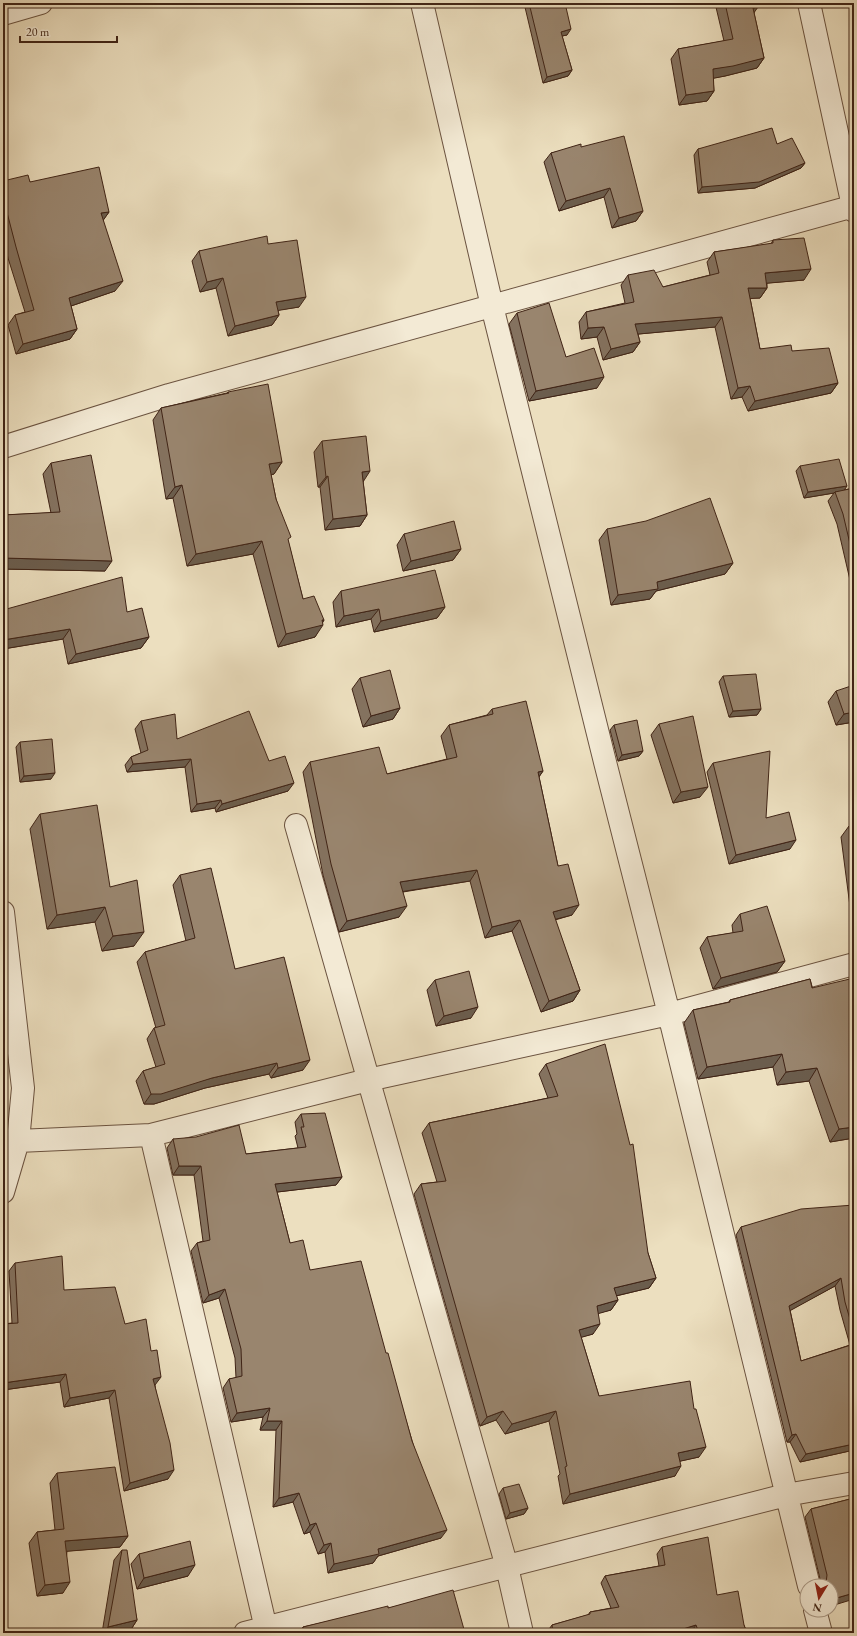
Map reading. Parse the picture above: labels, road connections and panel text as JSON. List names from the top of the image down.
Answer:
{
  "scale_bar": "20 m",
  "north": "bottom"
}
